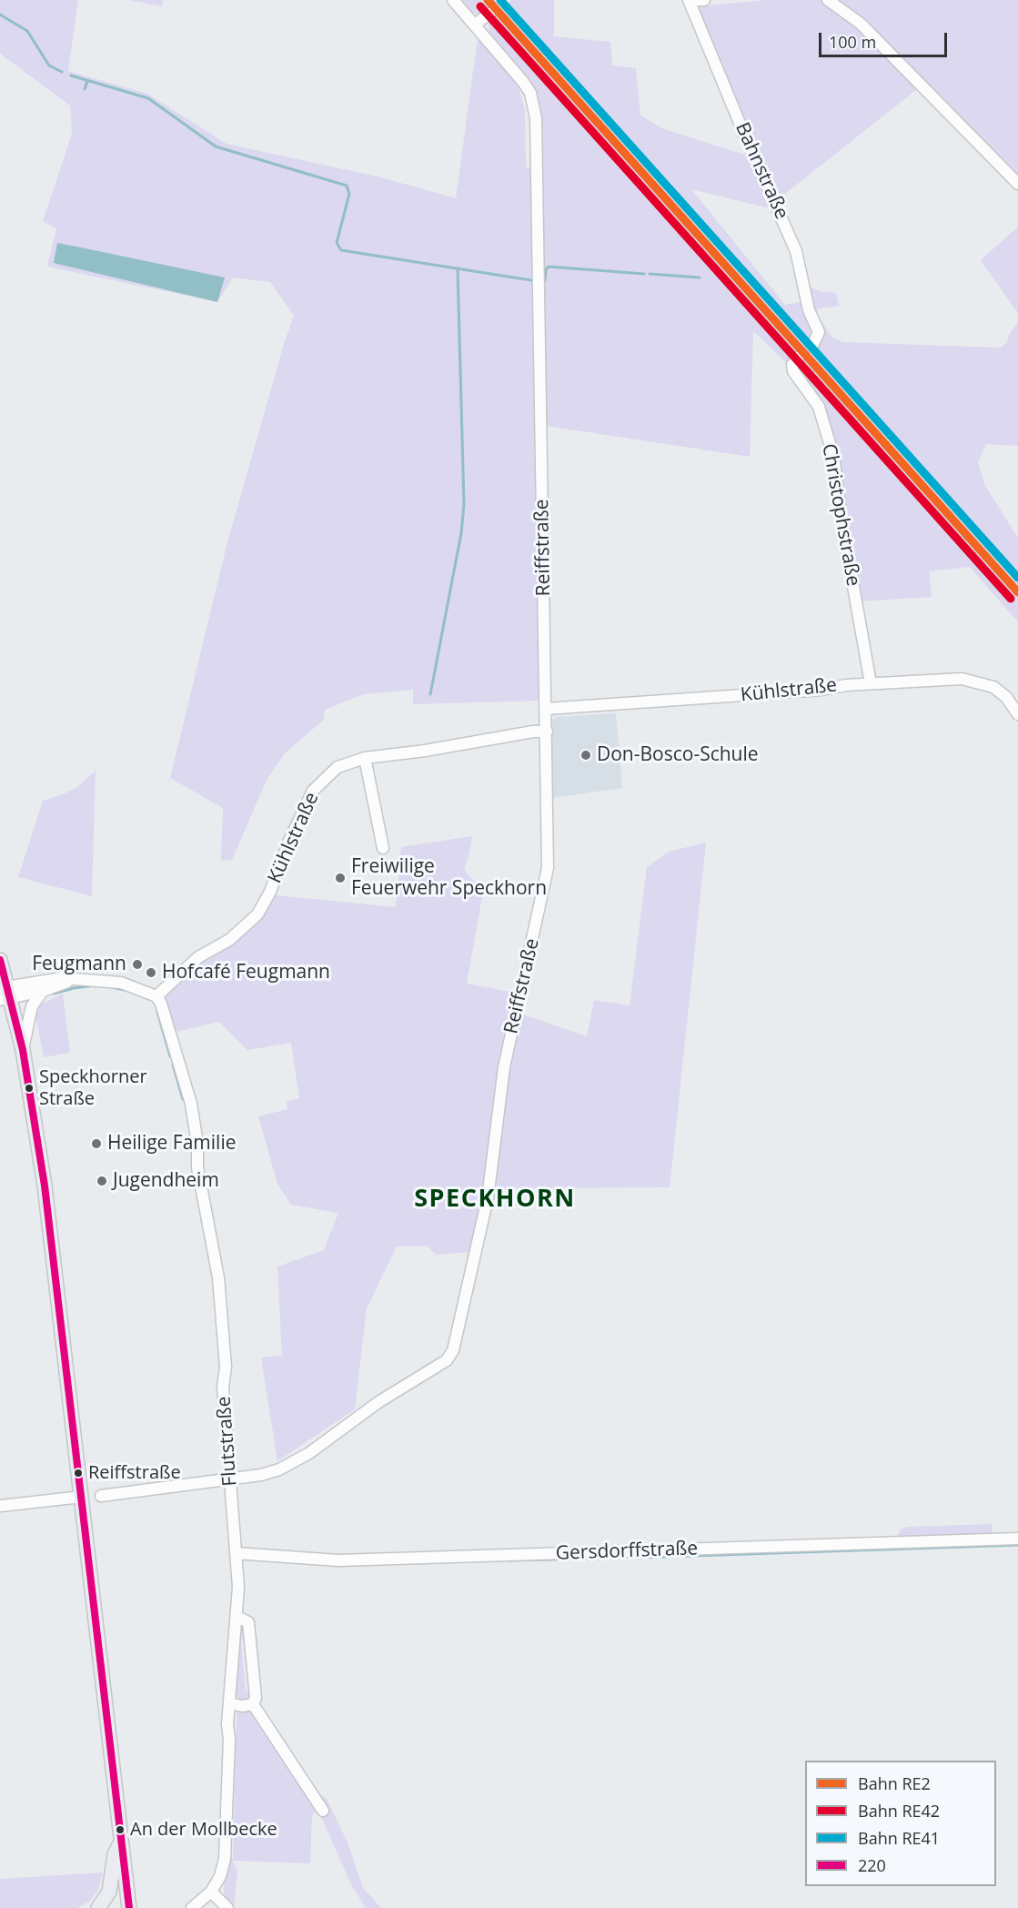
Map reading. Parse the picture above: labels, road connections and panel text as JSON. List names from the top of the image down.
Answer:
{
  "streets": {
    "street": [
      "Bahnstraße",
      "Christophstraße",
      "Reiffstraße",
      "Kühlstraße",
      "Flutstraße",
      "Gersdorffstraße"
    ]
  },
  "crossings": [
    ["Christophstraße", "Kühlstraße"],
    ["Reiffstraße", "Kühlstraße"],
    ["Reiffstraße", "Flutstraße"],
    ["Kühlstraße", "Flutstraße"],
    ["Flutstraße", "Gersdorffstraße"]
  ],
  "districts": ["SPECKHORN"],
  "places": [
    "Don-Bosco-Schule",
    "Freiwilige Feuerwehr Speckhorn",
    "Feugmann",
    "Hofcafé Feugmann",
    "Speckhorner Straße",
    "Heilige Familie",
    "Jugendheim",
    "Reiffstraße",
    "An der Mollbecke"
  ],
  "lines": [
    "rail line RE2",
    "rail line RE41",
    "rail line RE42",
    "transit line 220"
  ],
  "legend": [
    "Bahn RE2",
    "Bahn RE42",
    "Bahn RE41",
    "220"
  ],
  "scale_bar": "100 m"
}
